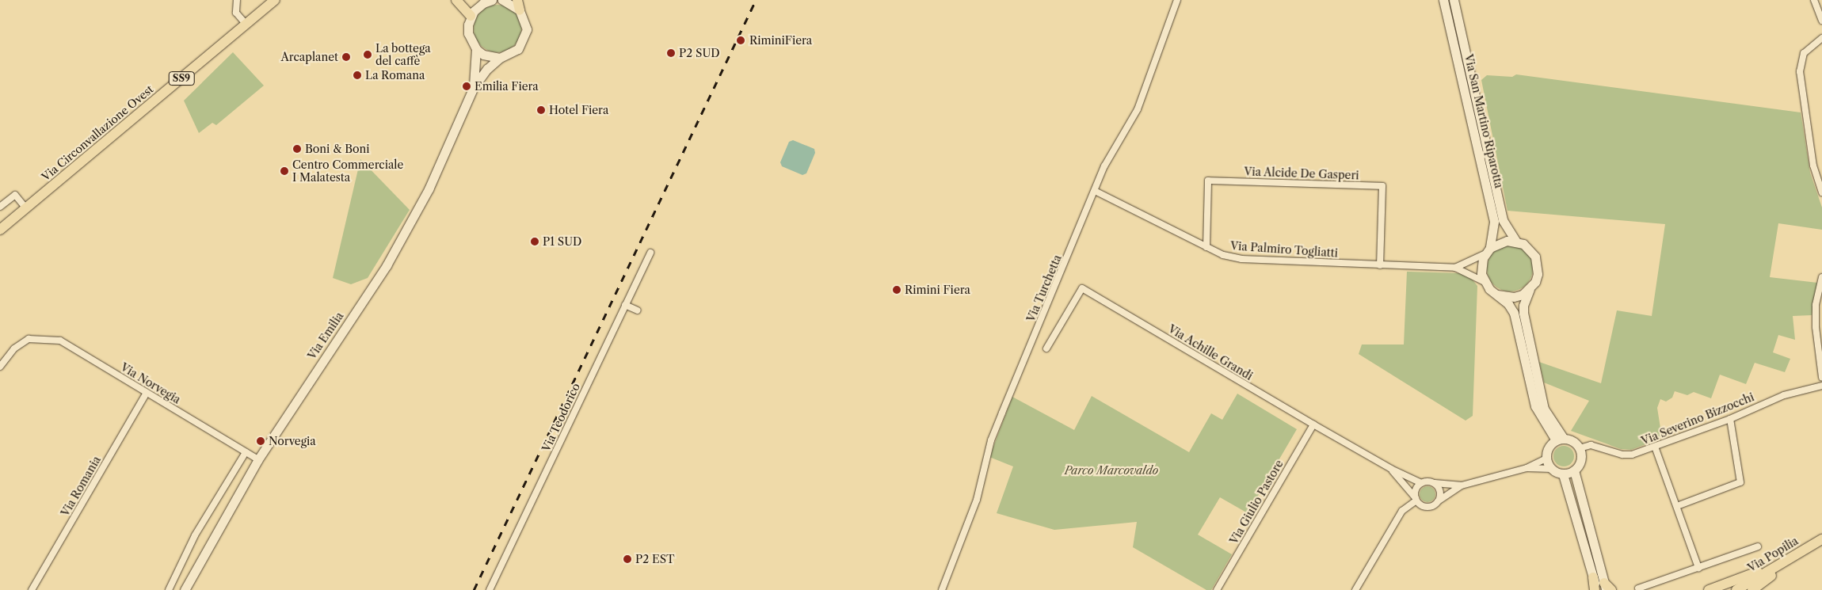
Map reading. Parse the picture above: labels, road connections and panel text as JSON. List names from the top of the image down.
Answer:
{
  "streets": {
    "main road": ["SS9", "Via Circonvallazione Ovest", "Via Popilia"],
    "street": [
      "Via San Martino Riparotta",
      "Via Alcide De Gasperi",
      "Via Palmiro Togliatti",
      "Via Turchetta",
      "Via Emilia",
      "Via Achille Grandi",
      "Via Norvegia",
      "Via Teodorico",
      "Via Severino Bizzocchi",
      "Via Romania",
      "Via Giulio Pastore"
    ]
  },
  "crossings": [
    ["Via San Martino Riparotta", "Via Palmiro Togliatti"],
    ["Via Alcide De Gasperi", "Via Palmiro Togliatti"],
    ["Via Palmiro Togliatti", "Via Turchetta"],
    ["Via Emilia", "Via Norvegia"],
    ["Via Achille Grandi", "Via Severino Bizzocchi"],
    ["Via Achille Grandi", "Via Giulio Pastore"],
    ["Via Norvegia", "Via Romania"]
  ],
  "parks": ["Parco Marcovaldo"],
  "places": [
    "RiminiFiera",
    "P2 SUD",
    "La bottega del caffè",
    "Arcaplanet",
    "La Romana",
    "Emilia Fiera",
    "Hotel Fiera",
    "Boni & Boni",
    "Centro Commerciale I Malatesta",
    "P1 SUD",
    "Rimini Fiera",
    "Norvegia",
    "P2 EST"
  ]
}
